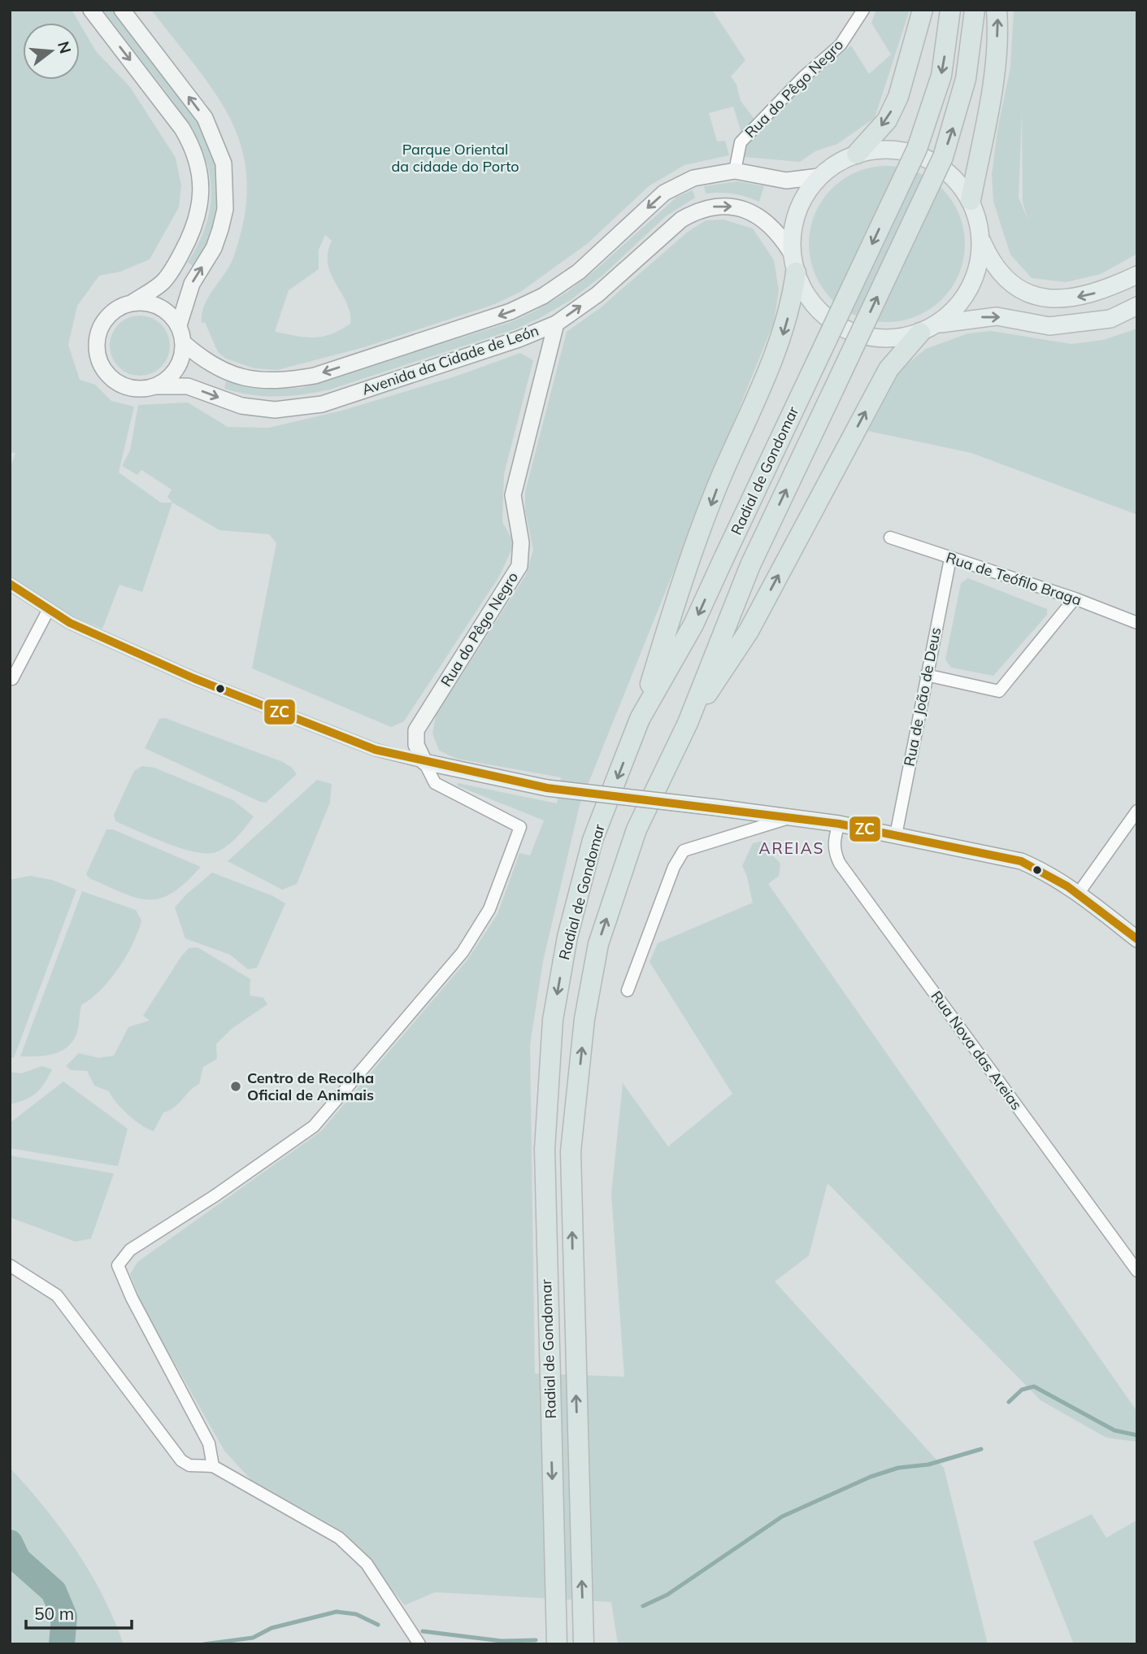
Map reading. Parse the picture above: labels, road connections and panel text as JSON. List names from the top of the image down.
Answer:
{
  "streets": {
    "highway": ["Radial de Gondomar"],
    "main road": ["Rua do Pêgo Negro", "Avenida da Cidade de León"],
    "street": ["Rua de Teófilo Braga", "Rua de João de Deus", "Rua Nova das Areias"]
  },
  "crossings": [
    ["Rua do Pêgo Negro", "Avenida da Cidade de León"],
    ["Rua de Teófilo Braga", "Rua de João de Deus"]
  ],
  "districts": ["AREIAS"],
  "parks": ["Parque Oriental da cidade do Porto"],
  "places": ["Centro de Recolha Oficial de Animais"],
  "lines": ["transit line ZC"],
  "scale_bar": "50 m",
  "north": "right"
}
